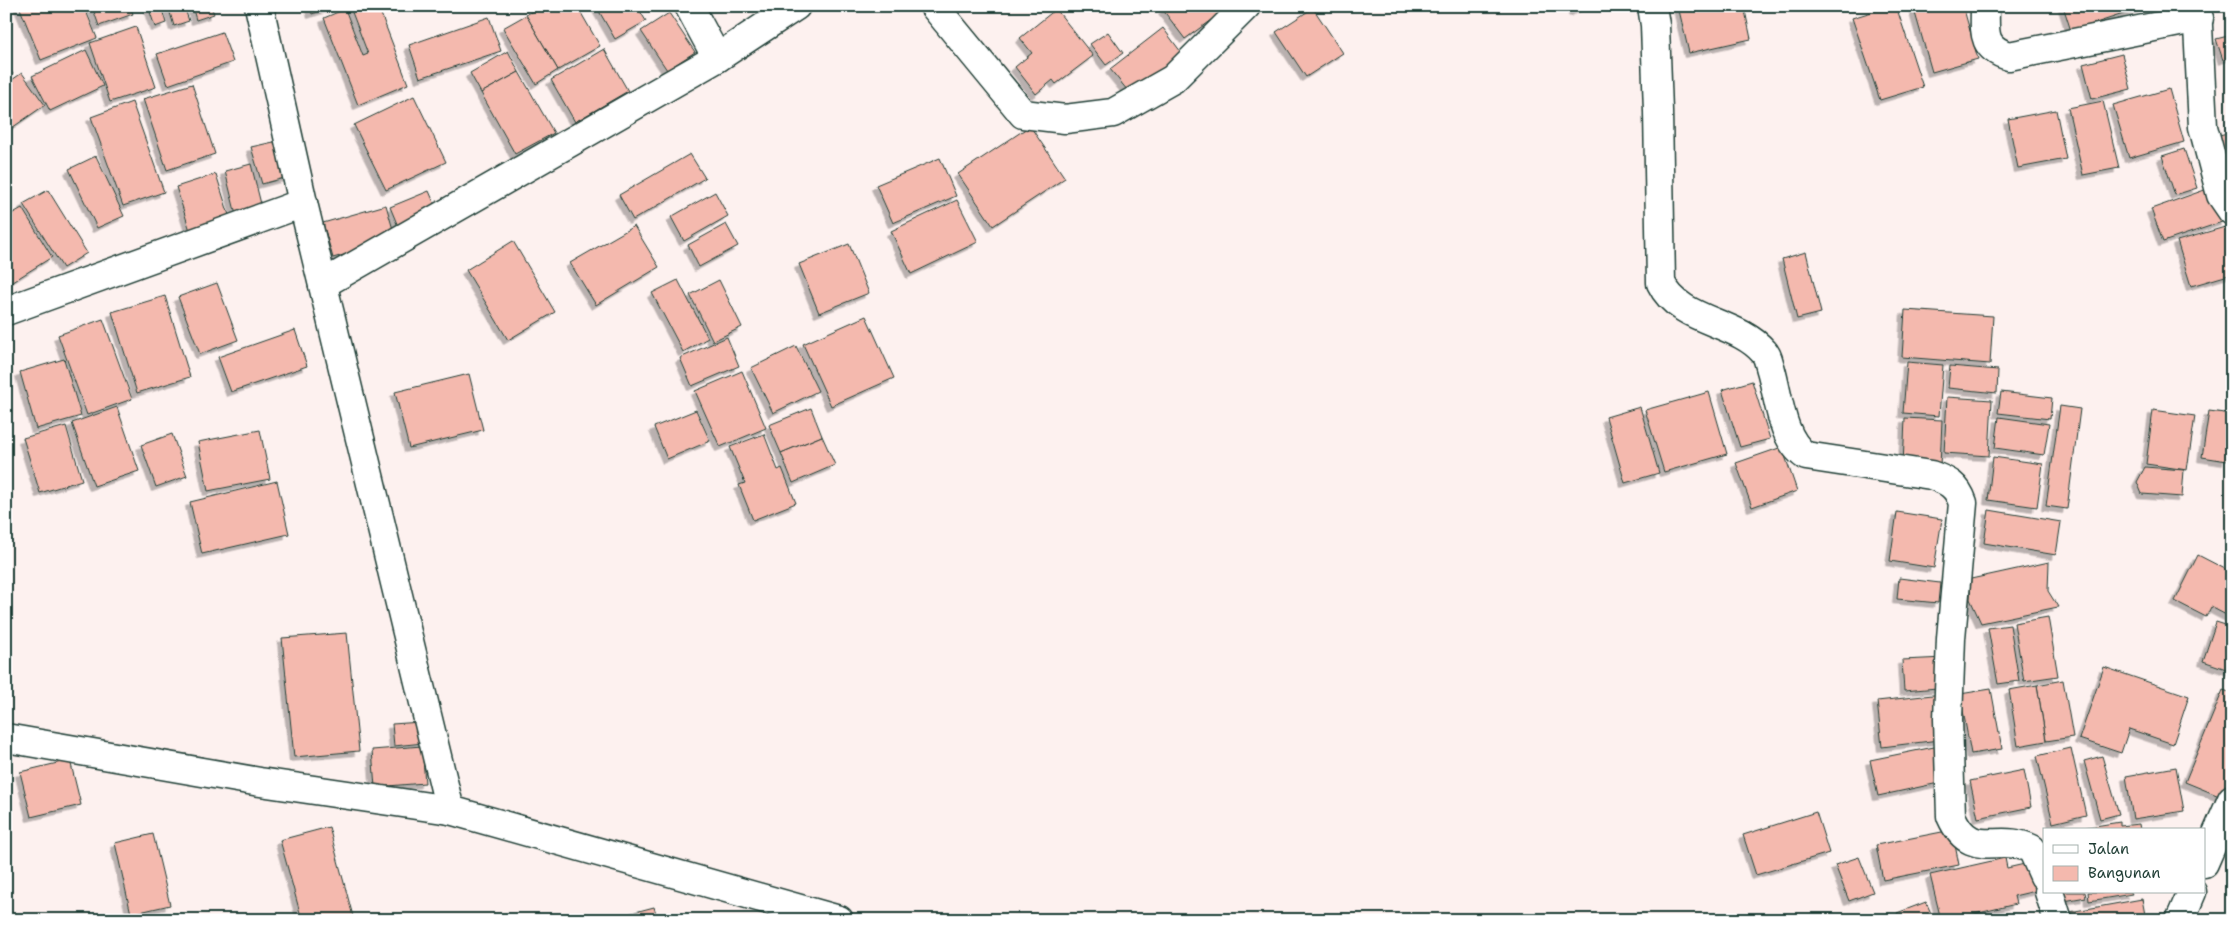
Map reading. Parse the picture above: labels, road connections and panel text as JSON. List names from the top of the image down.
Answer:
{
  "legend": ["Jalan", "Bangunan"]
}
